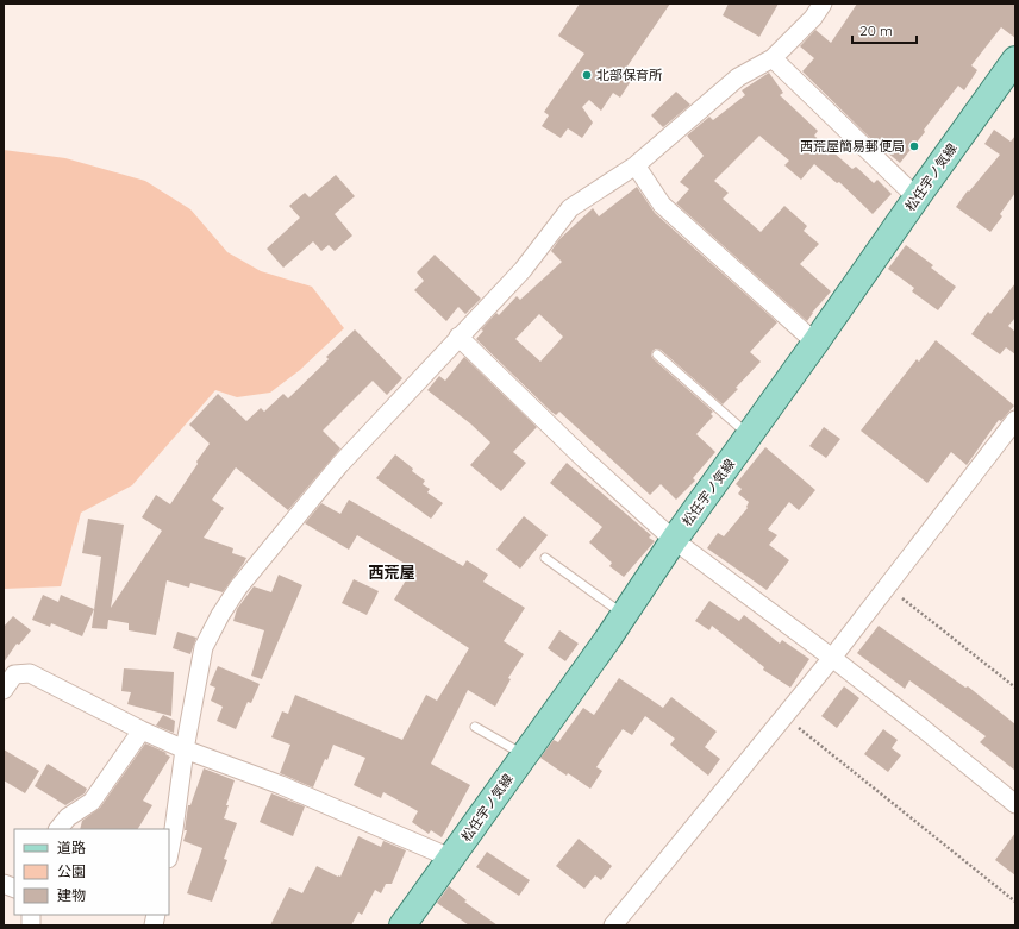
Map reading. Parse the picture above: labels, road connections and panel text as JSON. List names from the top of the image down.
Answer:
{
  "streets": {
    "main road": ["松任宇ノ気線"]
  },
  "districts": ["西荒屋"],
  "places": ["北部保育所", "西荒屋簡易郵便局"],
  "legend": ["道路", "公園", "建物"],
  "scale_bar": "20 m"
}
